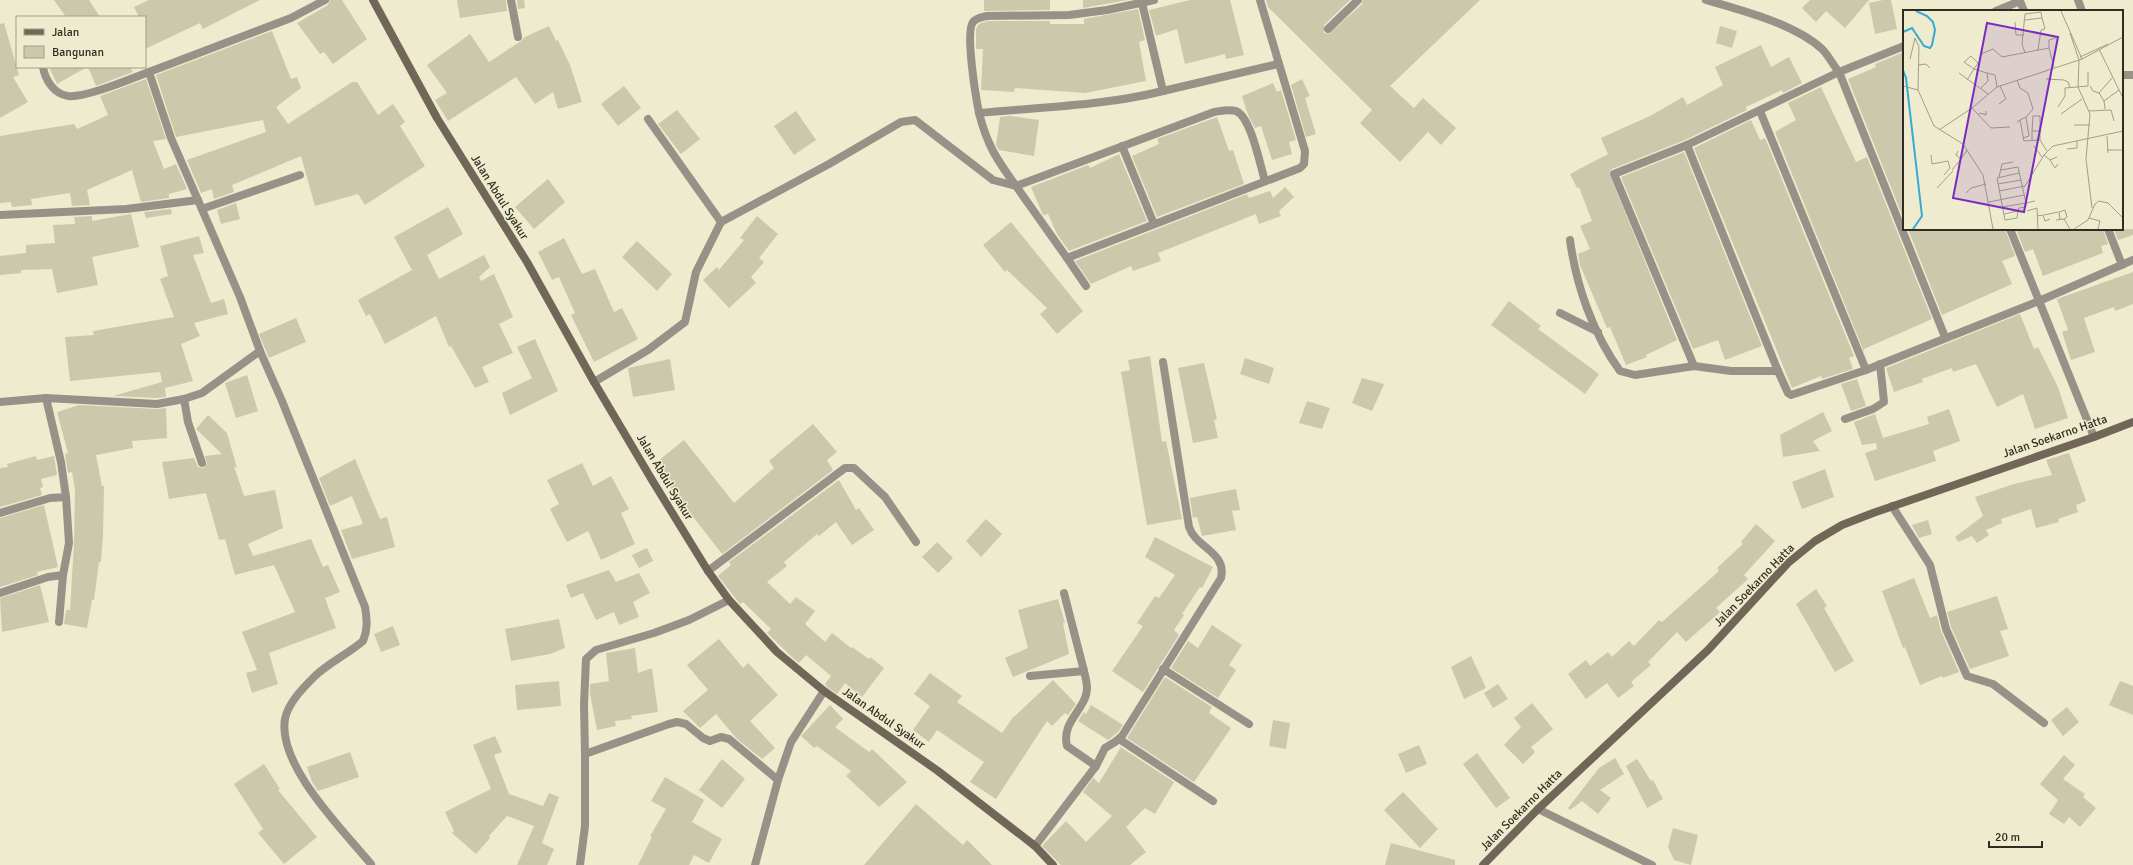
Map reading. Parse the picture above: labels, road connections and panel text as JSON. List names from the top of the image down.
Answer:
{
  "streets": {
    "street": ["Jalan Abdul Syakur", "Jalan Soekarno Hatta"]
  },
  "legend": ["Jalan", "Bangunan"],
  "scale_bar": "20 m"
}
